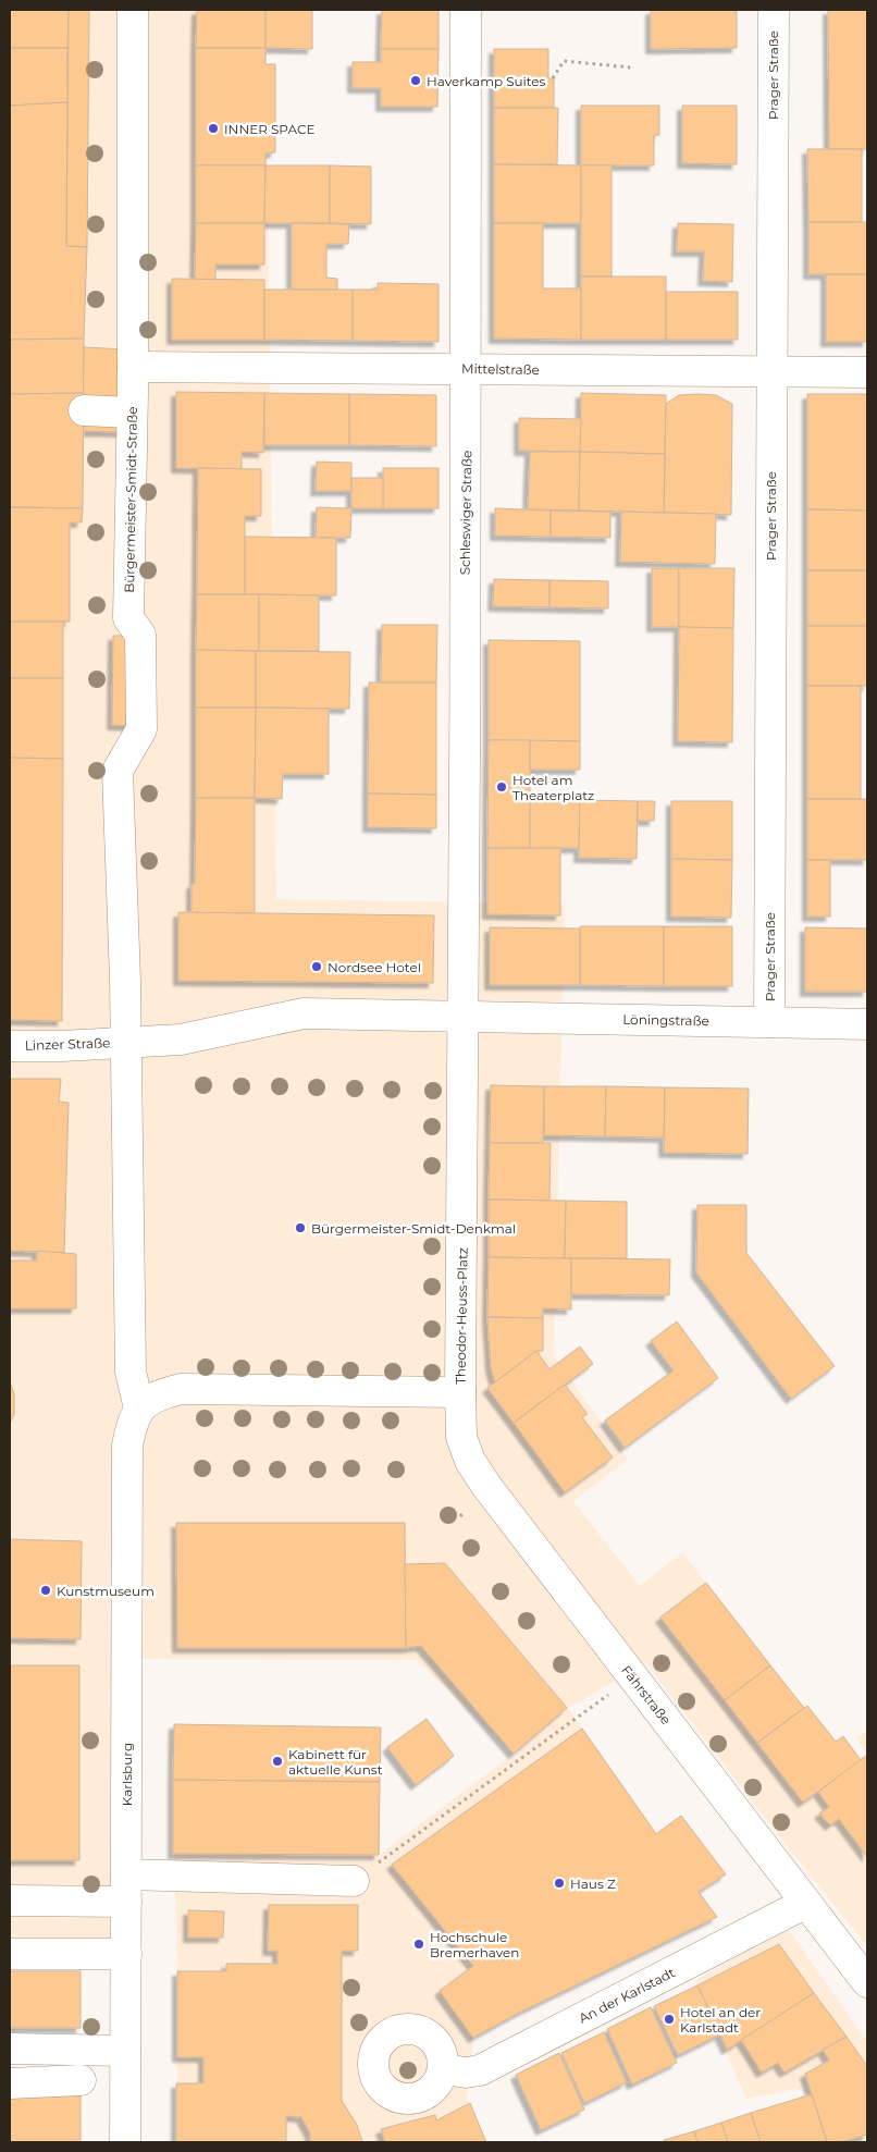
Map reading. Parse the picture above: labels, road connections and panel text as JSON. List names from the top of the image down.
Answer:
{
  "streets": {
    "street": [
      "Prager Straße",
      "Mittelstraße",
      "Bürgermeister-Smidt-Straße",
      "Schleswiger Straße",
      "Löningstraße",
      "Linzer Straße",
      "Theodor-Heuss-Platz",
      "Fährstraße",
      "Karlsburg",
      "An der Karlstadt"
    ]
  },
  "crossings": [
    ["Prager Straße", "Mittelstraße"],
    ["Prager Straße", "Löningstraße"],
    ["Mittelstraße", "Bürgermeister-Smidt-Straße"],
    ["Mittelstraße", "Schleswiger Straße"],
    ["Bürgermeister-Smidt-Straße", "Linzer Straße"],
    ["Schleswiger Straße", "Löningstraße"],
    ["Schleswiger Straße", "Theodor-Heuss-Platz"],
    ["Löningstraße", "Theodor-Heuss-Platz"],
    ["Theodor-Heuss-Platz", "Fährstraße"],
    ["Theodor-Heuss-Platz", "Karlsburg"],
    ["Fährstraße", "An der Karlstadt"]
  ],
  "places": [
    "Haverkamp Suites",
    "INNER SPACE",
    "Hotel am Theaterplatz",
    "Nordsee Hotel",
    "Bürgermeister-Smidt-Denkmal",
    "Kunstmuseum",
    "Kabinett für aktuelle Kunst",
    "Haus Z",
    "Hochschule Bremerhaven",
    "Hotel an der Karlstadt"
  ]
}
